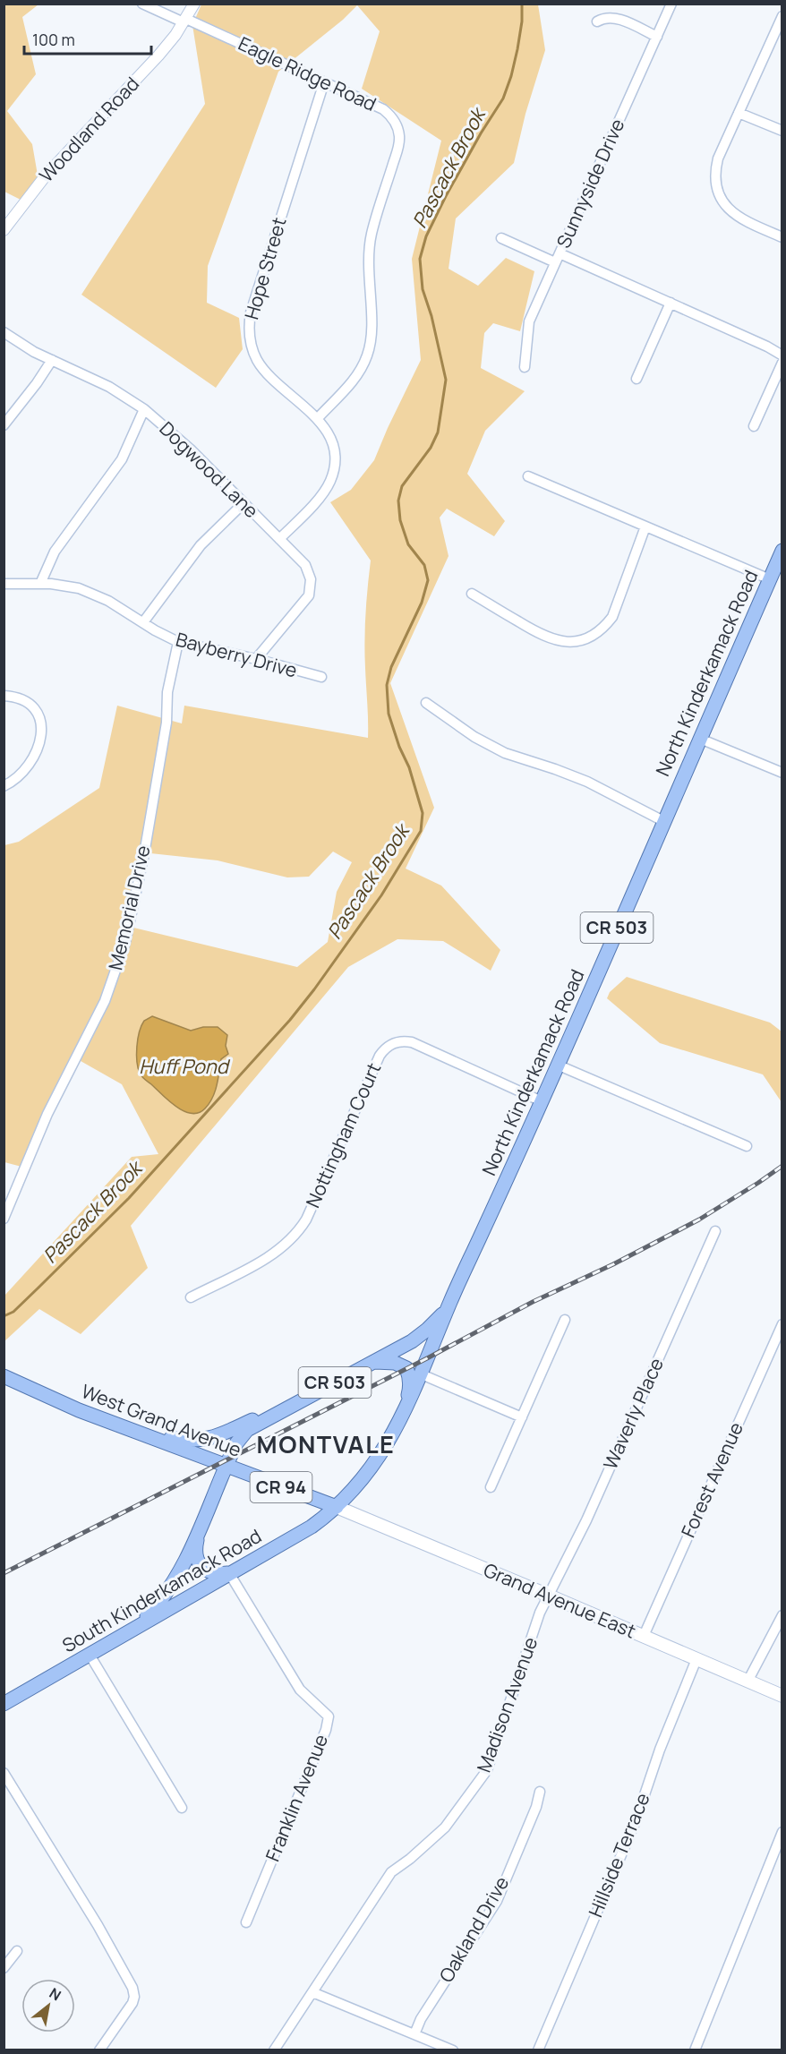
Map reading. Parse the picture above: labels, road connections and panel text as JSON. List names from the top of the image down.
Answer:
{
  "streets": {
    "main road": [
      "North Kinderkamack Road",
      "CR 503",
      "West Grand Avenue",
      "CR 94",
      "South Kinderkamack Road",
      "Grand Avenue East"
    ],
    "street": [
      "Eagle Ridge Road",
      "Woodland Road",
      "Sunnyside Drive",
      "Hope Street",
      "Dogwood Lane",
      "Bayberry Drive",
      "Memorial Drive",
      "Nottingham Court",
      "Waverly Place",
      "Forest Avenue",
      "Madison Avenue",
      "Franklin Avenue",
      "Hillside Terrace",
      "Oakland Drive"
    ]
  },
  "crossings": [
    ["Eagle Ridge Road", "Woodland Road"],
    ["Eagle Ridge Road", "Hope Street"],
    ["Hope Street", "Dogwood Lane"],
    ["Dogwood Lane", "Bayberry Drive"],
    ["Bayberry Drive", "Memorial Drive"],
    ["North Kinderkamack Road", "CR 503"],
    ["North Kinderkamack Road", "Nottingham Court"],
    ["North Kinderkamack Road", "West Grand Avenue"],
    ["North Kinderkamack Road", "South Kinderkamack Road"],
    ["North Kinderkamack Road", "Grand Avenue East"],
    ["CR 503", "West Grand Avenue"],
    ["CR 503", "South Kinderkamack Road"],
    ["Waverly Place", "Grand Avenue East"],
    ["Waverly Place", "Madison Avenue"],
    ["West Grand Avenue", "South Kinderkamack Road"],
    ["West Grand Avenue", "Grand Avenue East"],
    ["Forest Avenue", "Grand Avenue East"],
    ["South Kinderkamack Road", "Grand Avenue East"],
    ["South Kinderkamack Road", "Franklin Avenue"],
    ["Grand Avenue East", "Madison Avenue"],
    ["Grand Avenue East", "Hillside Terrace"]
  ],
  "districts": ["MONTVALE"],
  "water": ["Pascack Brook", "Huff Pond"],
  "scale_bar": "100 m",
  "north": "top right"
}
